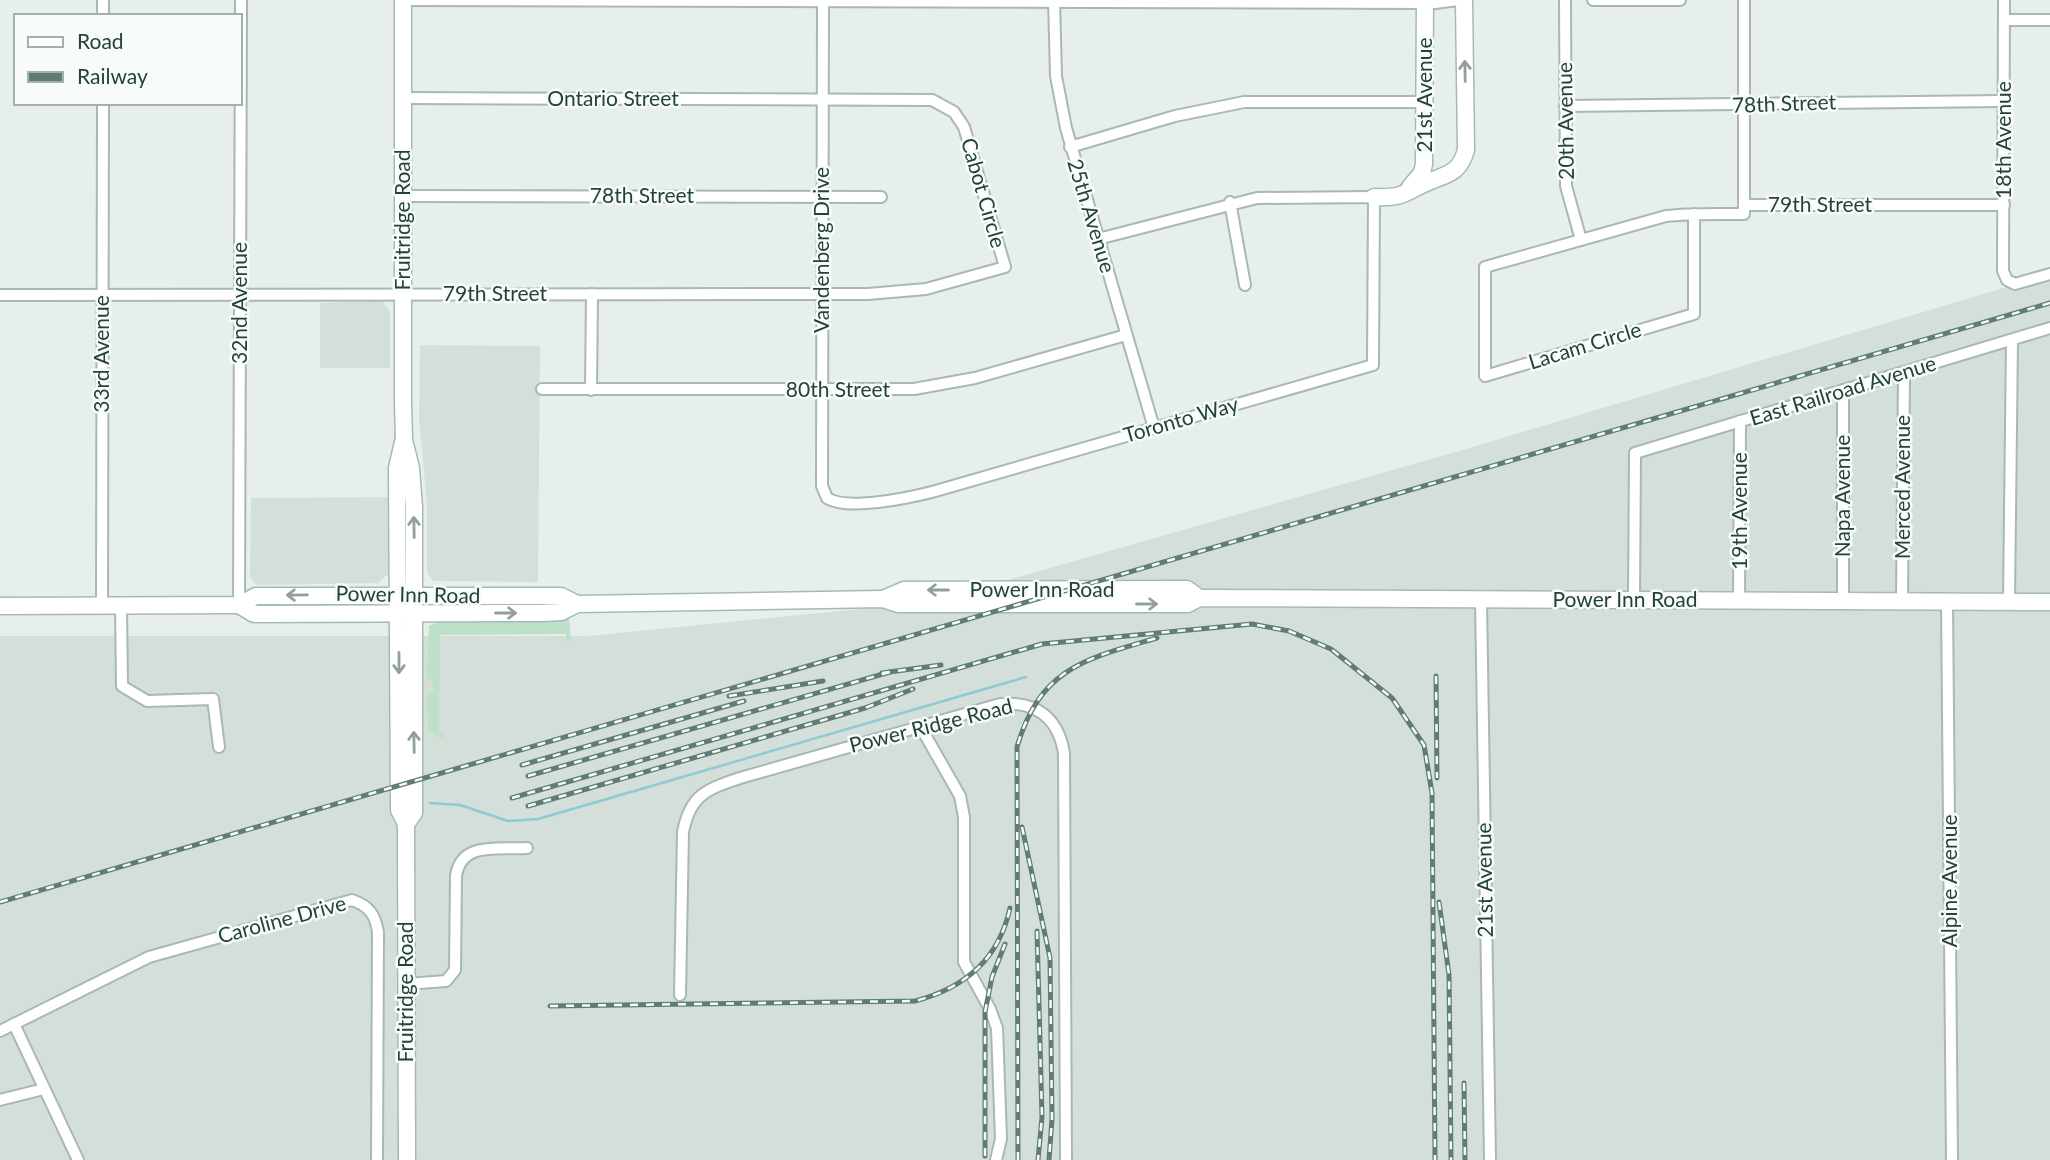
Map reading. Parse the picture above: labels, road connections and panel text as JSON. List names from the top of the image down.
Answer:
{
  "streets": {
    "main road": ["21st Avenue", "Fruitridge Road", "Power Inn Road"],
    "street": [
      "Ontario Street",
      "78th Street",
      "20th Avenue",
      "18th Avenue",
      "Cabot Circle",
      "79th Street",
      "25th Avenue",
      "Vandenberg Drive",
      "32nd Avenue",
      "Lacam Circle",
      "33rd Avenue",
      "80th Street",
      "East Railroad Avenue",
      "Toronto Way",
      "Merced Avenue",
      "Napa Avenue",
      "19th Avenue",
      "Power Ridge Road",
      "Alpine Avenue",
      "Caroline Drive"
    ]
  },
  "crossings": [
    ["21st Avenue", "Power Inn Road"],
    ["Ontario Street", "Cabot Circle"],
    ["Ontario Street", "Fruitridge Road"],
    ["Ontario Street", "Vandenberg Drive"],
    ["78th Street", "20th Avenue"],
    ["78th Street", "18th Avenue"],
    ["78th Street", "Fruitridge Road"],
    ["78th Street", "Vandenberg Drive"],
    ["20th Avenue", "79th Street"],
    ["18th Avenue", "79th Street"],
    ["Cabot Circle", "79th Street"],
    ["Cabot Circle", "Vandenberg Drive"],
    ["79th Street", "Fruitridge Road"],
    ["79th Street", "Vandenberg Drive"],
    ["79th Street", "32nd Avenue"],
    ["79th Street", "Lacam Circle"],
    ["79th Street", "33rd Avenue"],
    ["25th Avenue", "80th Street"],
    ["25th Avenue", "Toronto Way"],
    ["Fruitridge Road", "Power Inn Road"],
    ["Vandenberg Drive", "80th Street"],
    ["Vandenberg Drive", "Toronto Way"],
    ["32nd Avenue", "Power Inn Road"],
    ["33rd Avenue", "Power Inn Road"],
    ["East Railroad Avenue", "Merced Avenue"],
    ["East Railroad Avenue", "Napa Avenue"],
    ["East Railroad Avenue", "19th Avenue"],
    ["East Railroad Avenue", "Power Inn Road"],
    ["Merced Avenue", "Power Inn Road"],
    ["Napa Avenue", "Power Inn Road"],
    ["19th Avenue", "Power Inn Road"],
    ["Power Inn Road", "Alpine Avenue"]
  ],
  "legend": ["Road", "Railway"]
}
